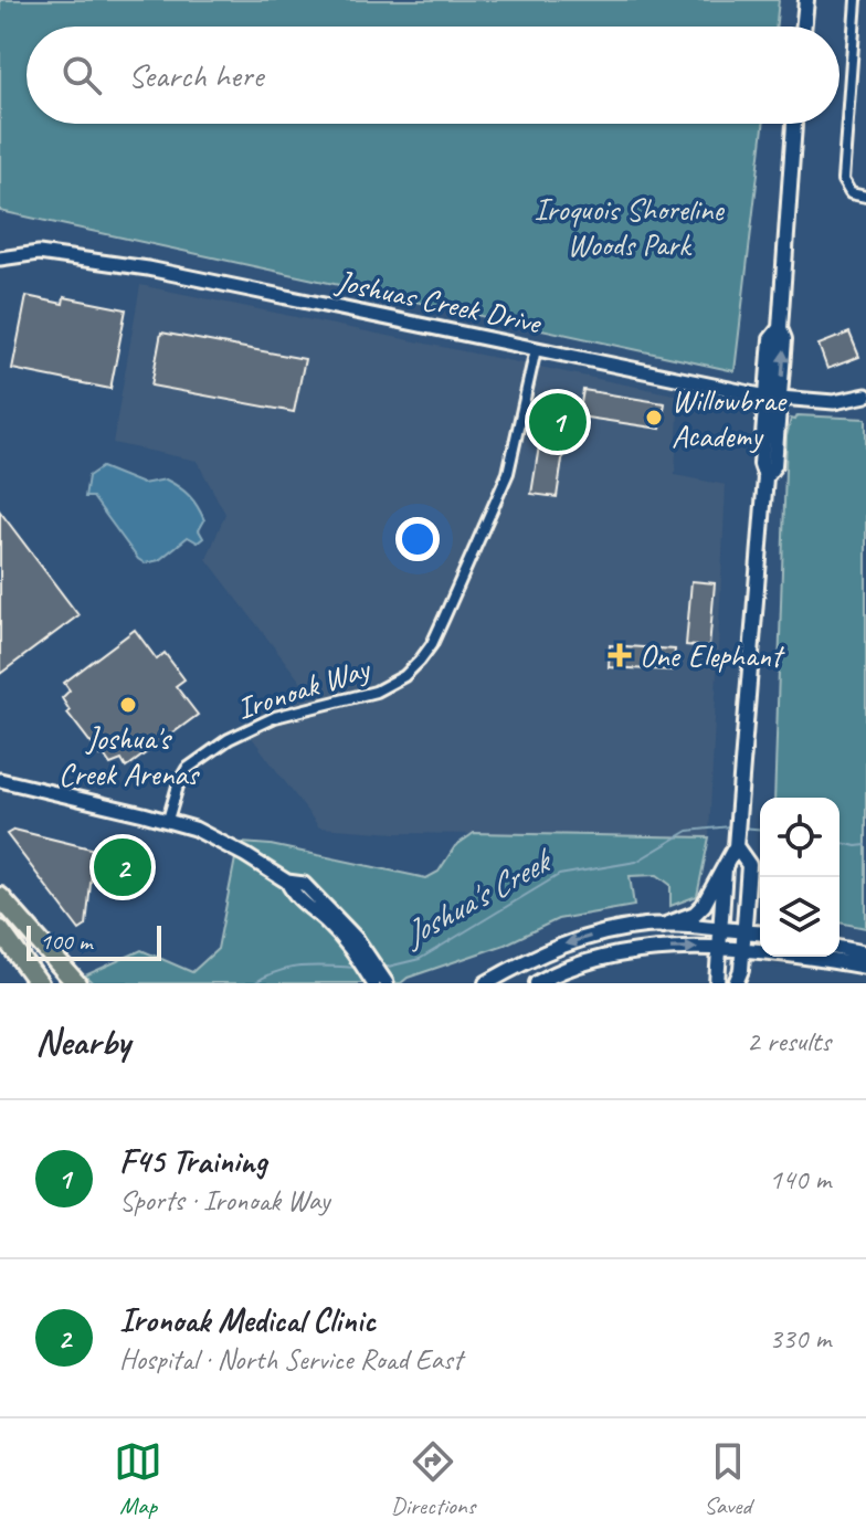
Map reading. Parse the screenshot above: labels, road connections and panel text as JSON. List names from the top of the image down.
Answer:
{
  "streets": {
    "street": ["Joshuas Creek Drive", "Ironoak Way"]
  },
  "crossings": [
    ["Joshuas Creek Drive", "Ironoak Way"]
  ],
  "water": ["Joshua's Creek"],
  "parks": ["Iroquois Shoreline Woods Park"],
  "places": {
    "other": ["Willowbrae Academy", "Joshua's Creek Arenas"],
    "health": ["One Elephant"]
  },
  "scale_bar": "100 m",
  "page": {
    "search": "Search here",
    "pins": ["1", "2"],
    "scale": "100 m",
    "heading": ["Nearby", "2 results"],
    "list": [
      {
        "mark": "1",
        "name": "F45 Training",
        "note": "Sports · Ironoak Way",
        "value": "140 m"
      },
      {
        "mark": "2",
        "name": "Ironoak Medical Clinic",
        "note": "Hospital · North Service Road East",
        "value": "330 m"
      }
    ],
    "nav": ["Map", "Directions", "Saved"]
  }
}
